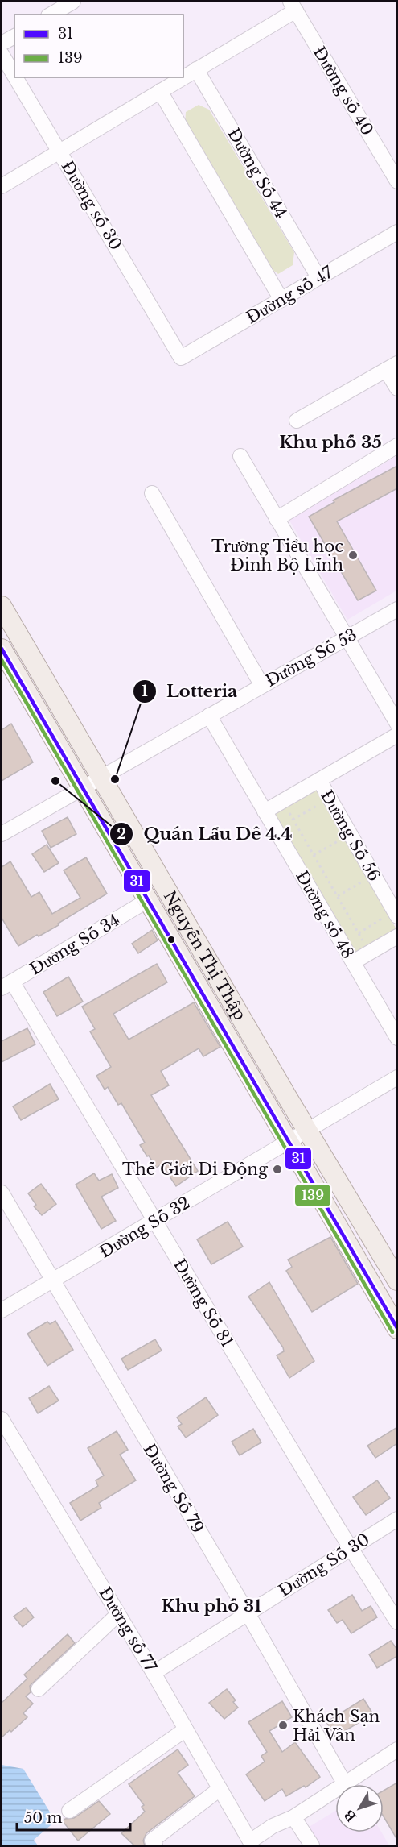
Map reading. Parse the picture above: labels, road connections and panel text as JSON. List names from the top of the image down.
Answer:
{
  "streets": {
    "main road": ["Nguyễn Thị Thập"],
    "street": [
      "Đường số 40",
      "Đường Số 44",
      "Đường số 30",
      "Đường số 47",
      "Đường Số 53",
      "Đường Số 56",
      "Đường số 48",
      "Đường Số 34",
      "Đường Số 32",
      "Đường Số 81",
      "Đường Số 79",
      "Đường Số 30",
      "Đường số 77"
    ]
  },
  "crossings": [
    ["Đường Số 44", "Đường số 47"],
    ["Đường số 30", "Đường số 47"],
    ["Đường Số 53", "Đường số 48"],
    ["Đường Số 53", "Nguyễn Thị Thập"],
    ["Đường Số 34", "Nguyễn Thị Thập"],
    ["Đường Số 34", "Đường Số 81"],
    ["Nguyễn Thị Thập", "Đường Số 32"],
    ["Đường Số 32", "Đường Số 81"],
    ["Đường Số 32", "Đường Số 79"],
    ["Đường Số 81", "Đường Số 30"],
    ["Đường Số 79", "Đường Số 30"],
    ["Đường Số 30", "Đường số 77"]
  ],
  "districts": ["Khu phố 35", "Khu phố 31"],
  "places": [
    "Trường Tiểu học Đinh Bộ Lĩnh",
    "Lotteria",
    "Quán Lẩu Dê 4.4",
    "Thế Giới Di Động",
    "Khách Sạn Hải Vân"
  ],
  "lines": ["transit line 31", "transit line 139"],
  "legend": ["31", "139"],
  "scale_bar": "50 m",
  "north": "bottom left"
}
